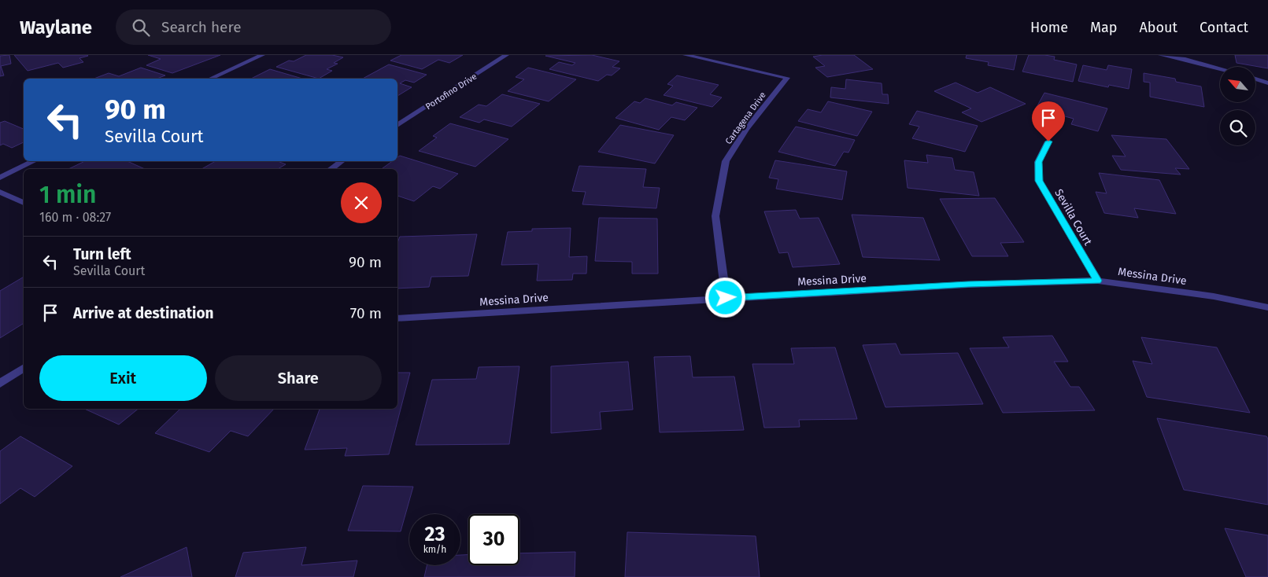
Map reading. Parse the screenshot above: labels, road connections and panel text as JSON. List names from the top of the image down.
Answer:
{
  "streets": {
    "street": [
      "Portofino Drive",
      "Cartagena Drive",
      "Sevilla Court",
      "Messina Drive"
    ]
  },
  "crossings": [
    ["Cartagena Drive", "Messina Drive"],
    ["Sevilla Court", "Messina Drive"]
  ],
  "north": "top left",
  "page": {
    "header": "Waylane",
    "search": "Search here",
    "nav": [
      "Home",
      "Map",
      "About",
      "Contact"
    ],
    "turn": ["90 m", "Sevilla Court"],
    "heading": ["1 min", "160 m · 08:27"],
    "list": [
      {
        "name": "Turn left",
        "note": "Sevilla Court",
        "value": "90 m"
      },
      {
        "name": "Arrive at destination",
        "value": "70 m"
      }
    ],
    "buttons": ["Exit", "Share"],
    "speed": "23 km/h",
    "limit": "30"
  }
}
